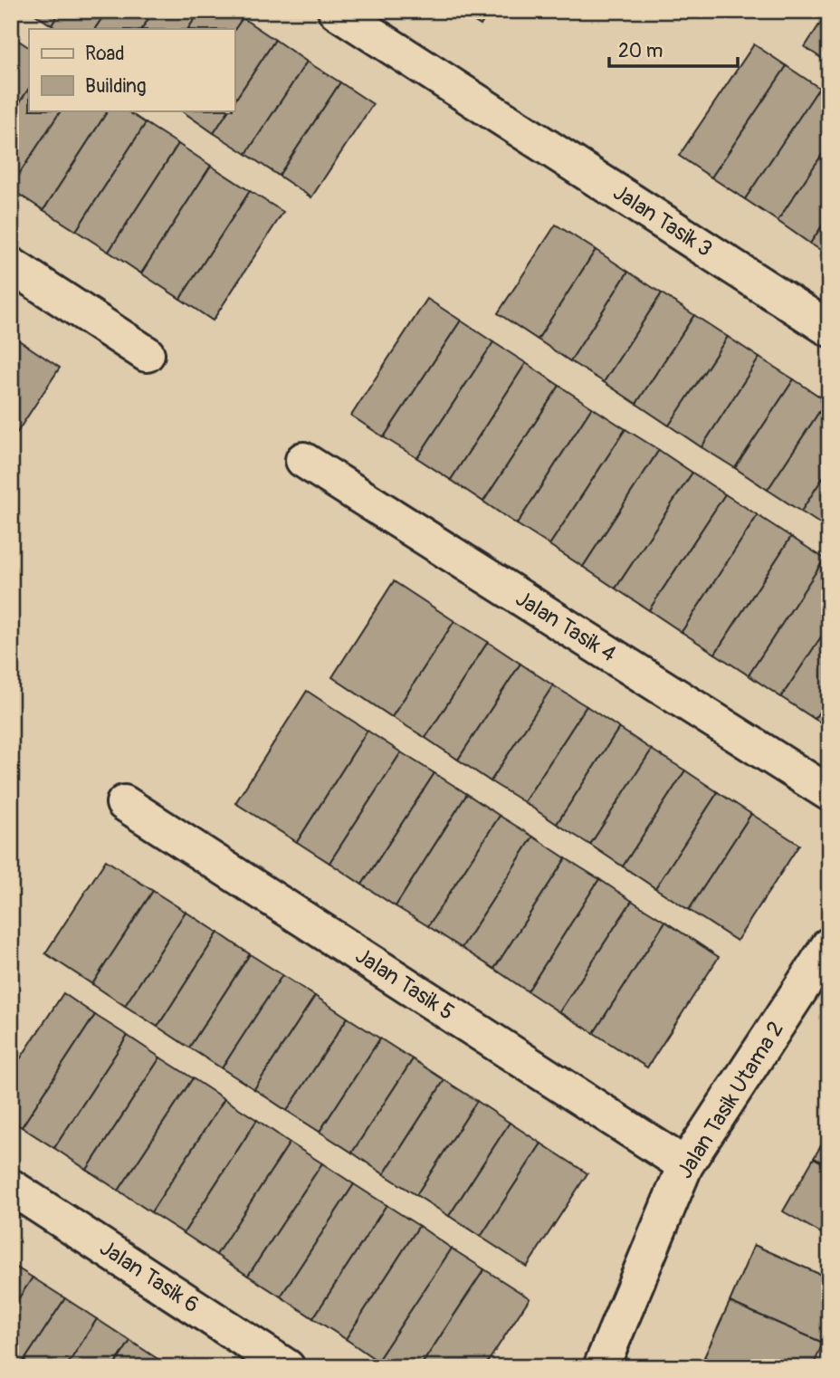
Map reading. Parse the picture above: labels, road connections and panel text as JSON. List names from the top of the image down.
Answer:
{
  "streets": {
    "street": [
      "Jalan Tasik 3",
      "Jalan Tasik 4",
      "Jalan Tasik 5",
      "Jalan Tasik Utama 2",
      "Jalan Tasik 6"
    ]
  },
  "crossings": [
    ["Jalan Tasik 5", "Jalan Tasik Utama 2"]
  ],
  "legend": ["Road", "Building"],
  "scale_bar": "20 m"
}
